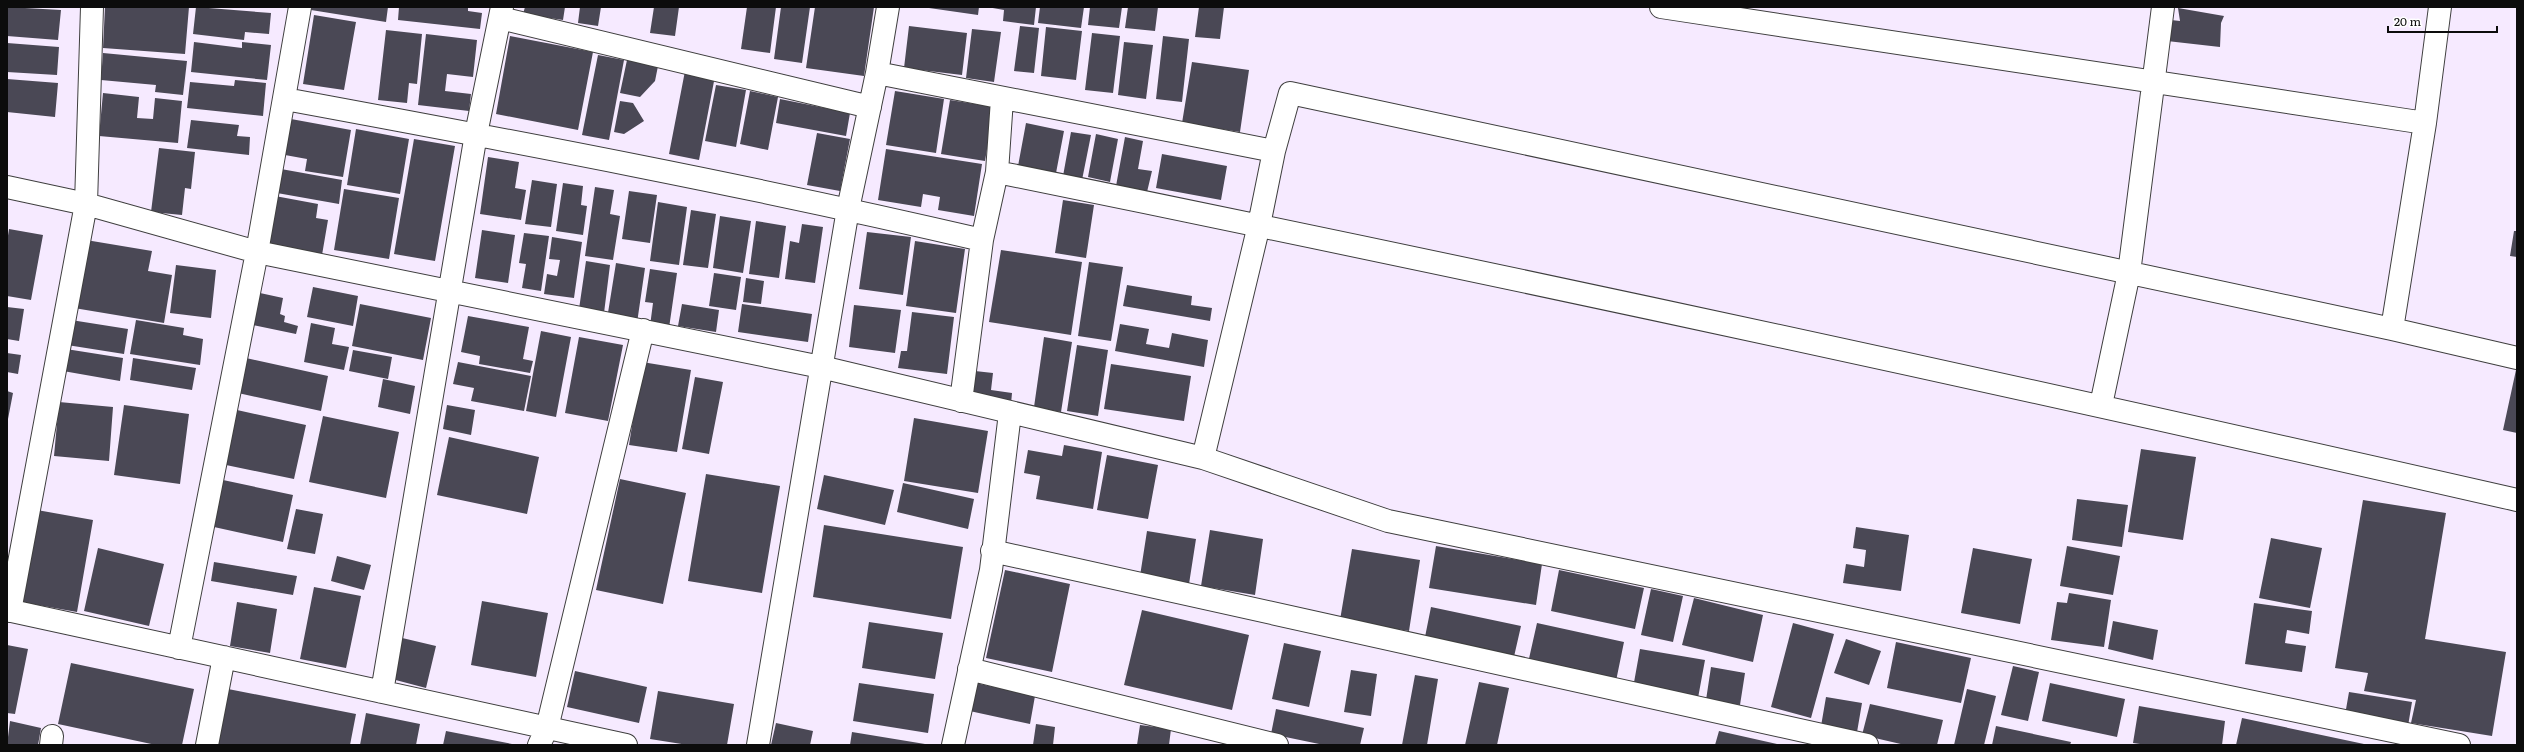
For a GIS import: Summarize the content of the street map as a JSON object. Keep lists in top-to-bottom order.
{
  "scale_bar": "20 m"
}
